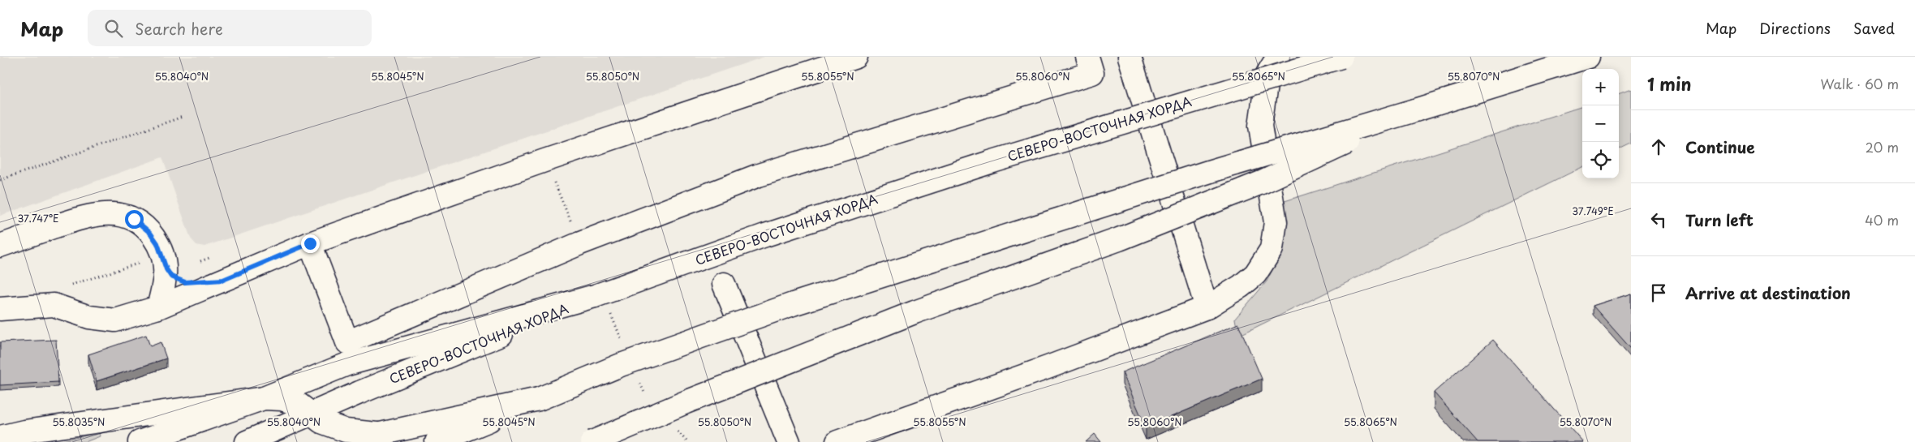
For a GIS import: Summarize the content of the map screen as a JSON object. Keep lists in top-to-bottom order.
{
  "streets": {
    "street": ["СЕВЕРО-ВОСТОЧНАЯ ХОРДА"]
  },
  "page": {
    "header": "Map",
    "search": "Search here",
    "nav": ["Map", "Directions", "Saved"],
    "heading": ["1 min", "Walk · 60 m"],
    "map_buttons": ["+", "−"],
    "list": [
      ["Continue", "20 m"],
      ["Turn left", "40 m"],
      "Arrive at destination"
    ]
  },
  "coordinates": [
    "55.8040°N",
    "55.8045°N",
    "55.8050°N",
    "55.8055°N",
    "55.8060°N",
    "55.8065°N",
    "55.8070°N",
    "37.749°E",
    "37.747°E",
    "55.8035°N"
  ]
}
